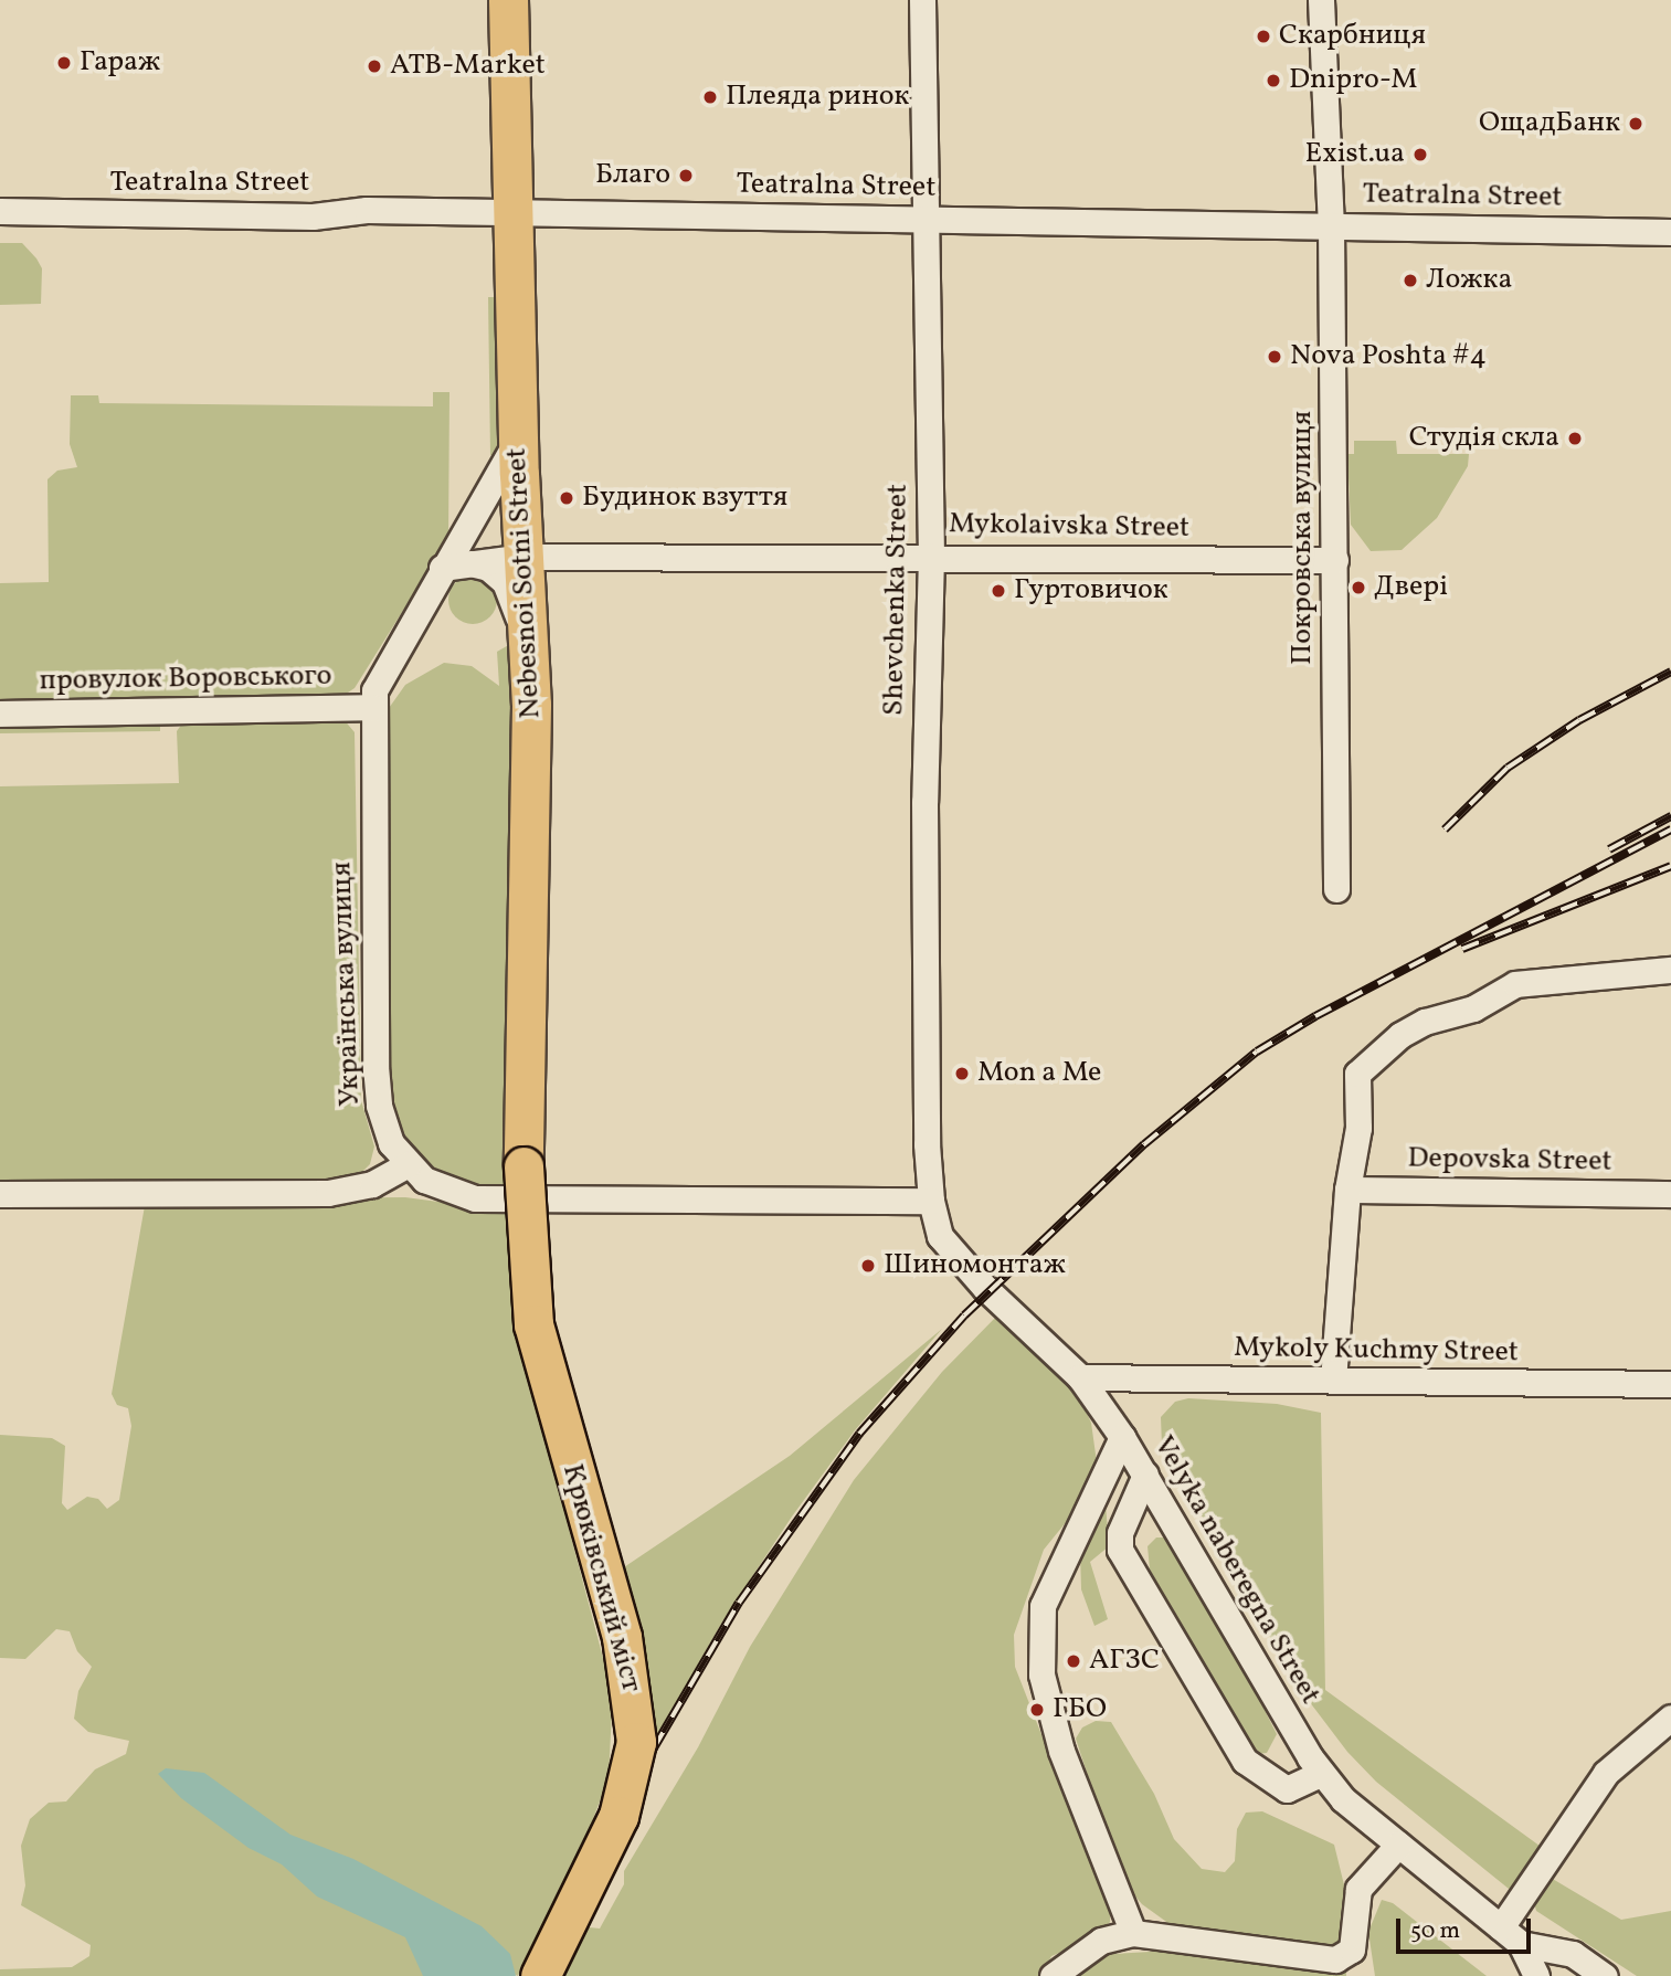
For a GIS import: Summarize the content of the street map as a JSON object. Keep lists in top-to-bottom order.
{
  "streets": {
    "highway": ["Nebesnoi Sotni Street", "Крюківський міст"],
    "street": [
      "Teatralna Street",
      "Mykolaivska Street",
      "Покровська вулиця",
      "Shevchenka Street",
      "провулок Воровського",
      "Українська вулиця",
      "Depovska Street",
      "Mykoly Kuchmy Street",
      "Velyka naberegna Street"
    ]
  },
  "crossings": [
    ["Teatralna Street", "Покровська вулиця"],
    ["Teatralna Street", "Nebesnoi Sotni Street"],
    ["Teatralna Street", "Shevchenka Street"],
    ["Mykolaivska Street", "Покровська вулиця"],
    ["Mykolaivska Street", "Nebesnoi Sotni Street"],
    ["Mykolaivska Street", "Shevchenka Street"],
    ["Mykolaivska Street", "Українська вулиця"],
    ["Nebesnoi Sotni Street", "Українська вулиця"],
    ["Nebesnoi Sotni Street", "Крюківський міст"],
    ["Shevchenka Street", "Українська вулиця"],
    ["Shevchenka Street", "Velyka naberegna Street"],
    ["провулок Воровського", "Українська вулиця"],
    ["Українська вулиця", "Velyka naberegna Street"],
    ["Mykoly Kuchmy Street", "Velyka naberegna Street"]
  ],
  "places": [
    "Скарбниця",
    "Гараж",
    "ATB-Market",
    "Dnipro-M",
    "Плеяда ринок",
    "ОщадБанк",
    "Exist.ua",
    "Благо",
    "Ложка",
    "Nova Poshta #4",
    "Студія скла",
    "Будинок взуття",
    "Двері",
    "Гуртовичок",
    "Mon a Me",
    "Шиномонтаж",
    "АГЗС",
    "ГБО"
  ],
  "scale_bar": "50 m"
}
